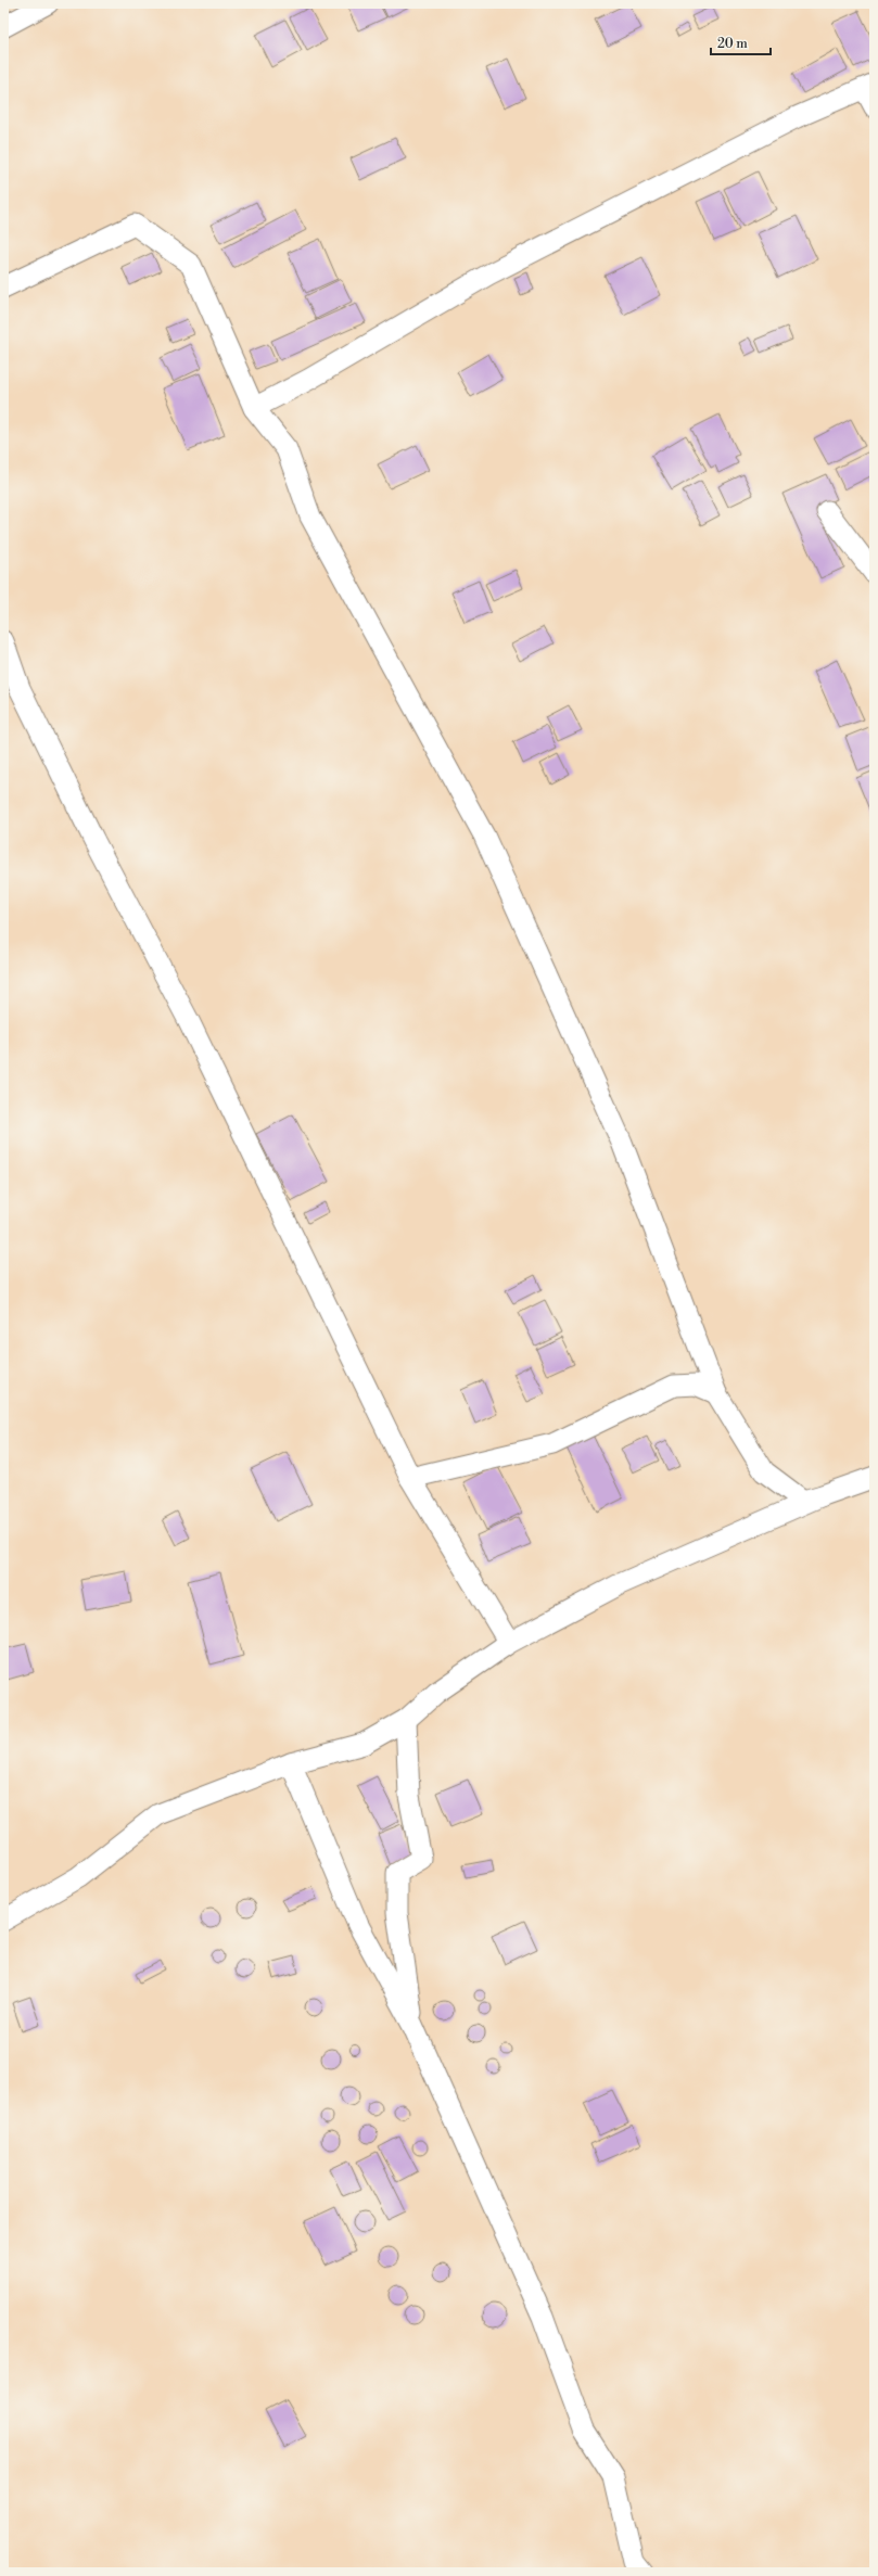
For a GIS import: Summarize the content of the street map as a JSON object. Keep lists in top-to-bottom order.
{
  "scale_bar": "20 m"
}
